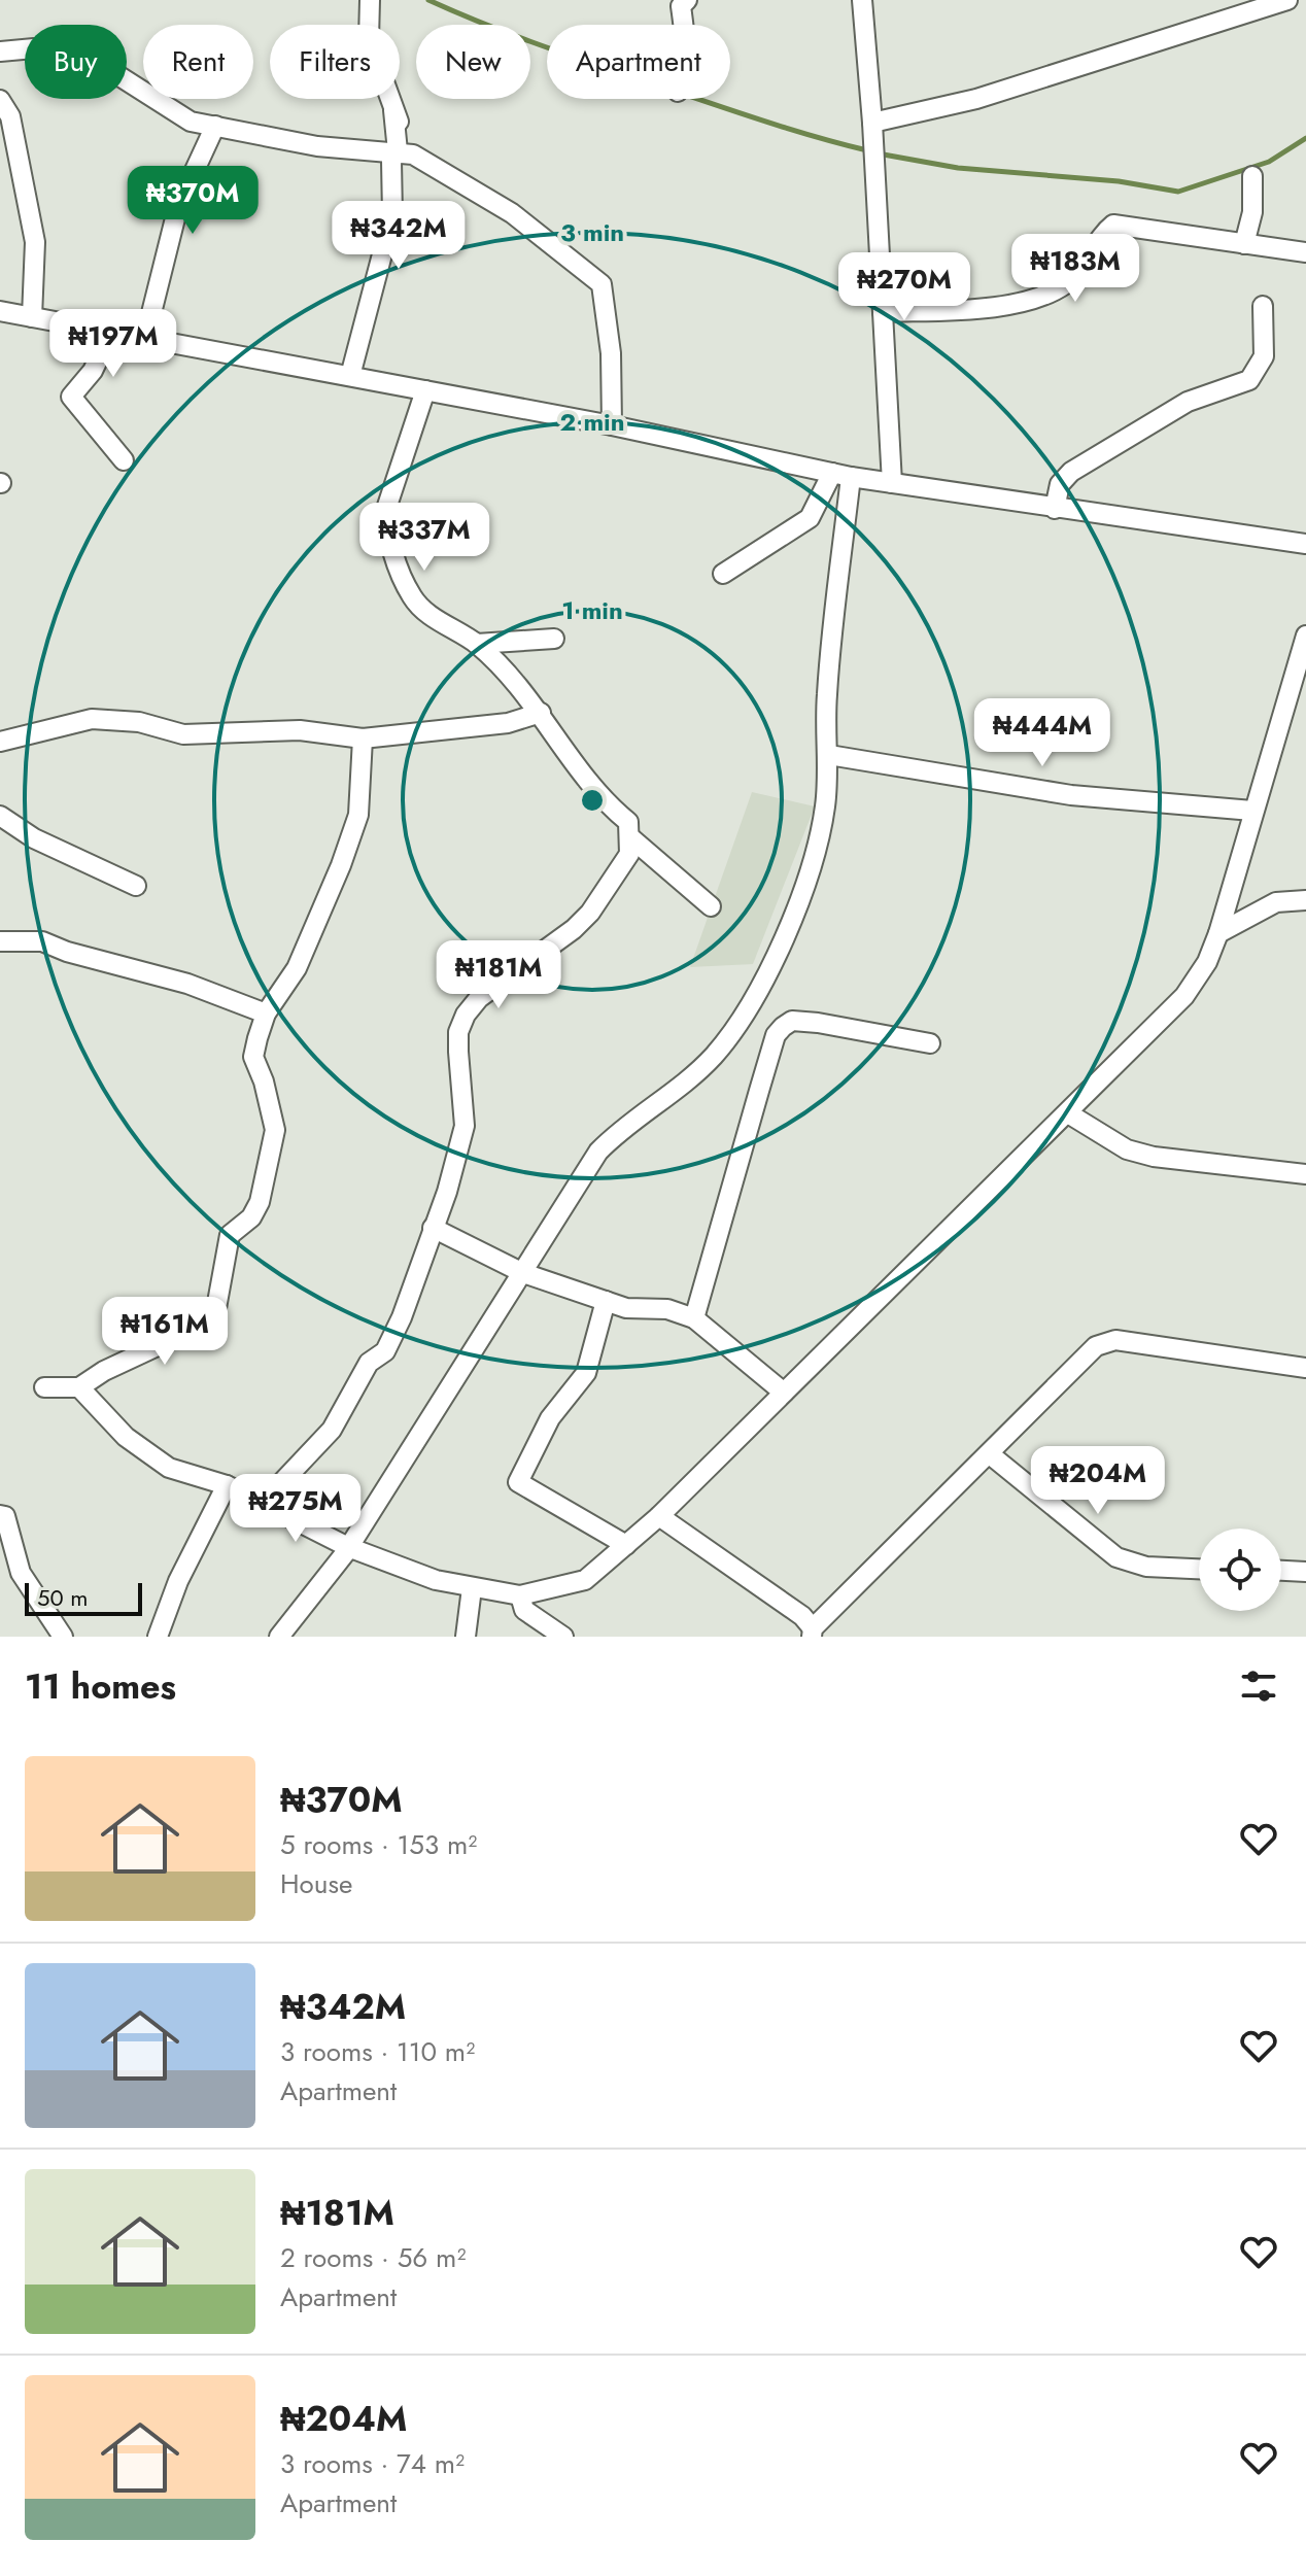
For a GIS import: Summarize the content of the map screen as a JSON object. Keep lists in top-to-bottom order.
{
  "scale_bar": "50 m",
  "page": {
    "chip": [
      "Buy",
      "Rent",
      "Filters",
      "New",
      "Apartment"
    ],
    "price": [
      "₦370M",
      "₦342M",
      "₦183M",
      "₦270M",
      "₦197M",
      "₦337M",
      "₦444M",
      "₦181M",
      "₦161M",
      "₦204M",
      "₦275M"
    ],
    "scale": "50 m",
    "heading": "11 homes",
    "list": [
      {
        "name": "₦370M",
        "note": "5 rooms · 153 m² · House"
      },
      {
        "name": "₦342M",
        "note": "3 rooms · 110 m² · Apartment"
      },
      {
        "name": "₦181M",
        "note": "2 rooms · 56 m² · Apartment"
      },
      {
        "name": "₦204M",
        "note": "3 rooms · 74 m² · Apartment"
      }
    ]
  },
  "rings": ["3 min", "2 min", "1 min"]
}
